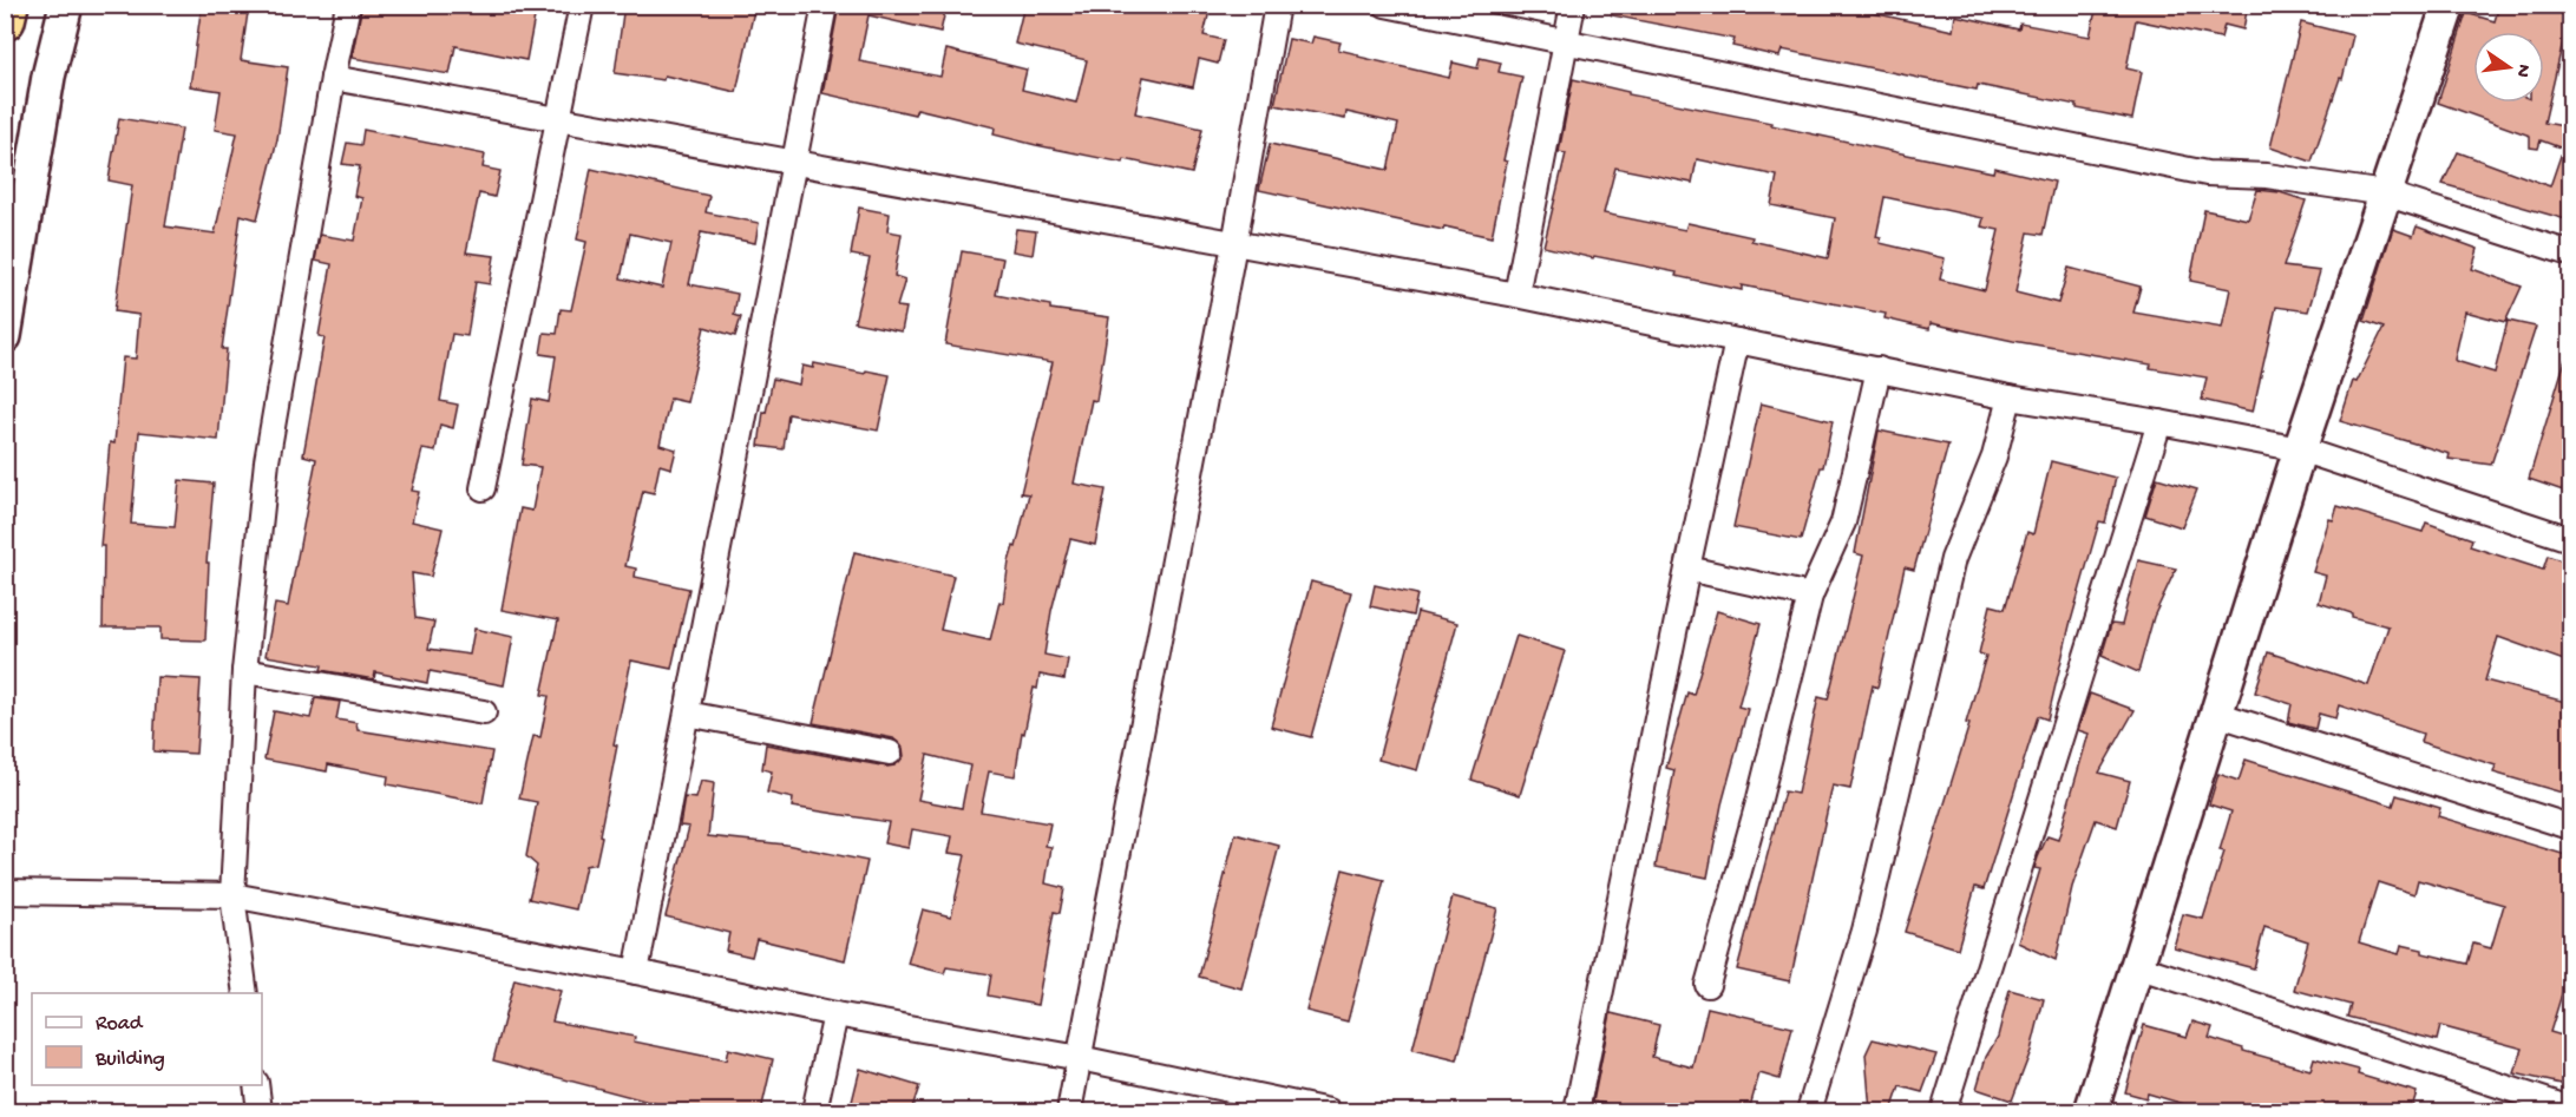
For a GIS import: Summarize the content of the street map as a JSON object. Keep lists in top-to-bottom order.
{
  "legend": ["Road", "Building"],
  "north": "right"
}
